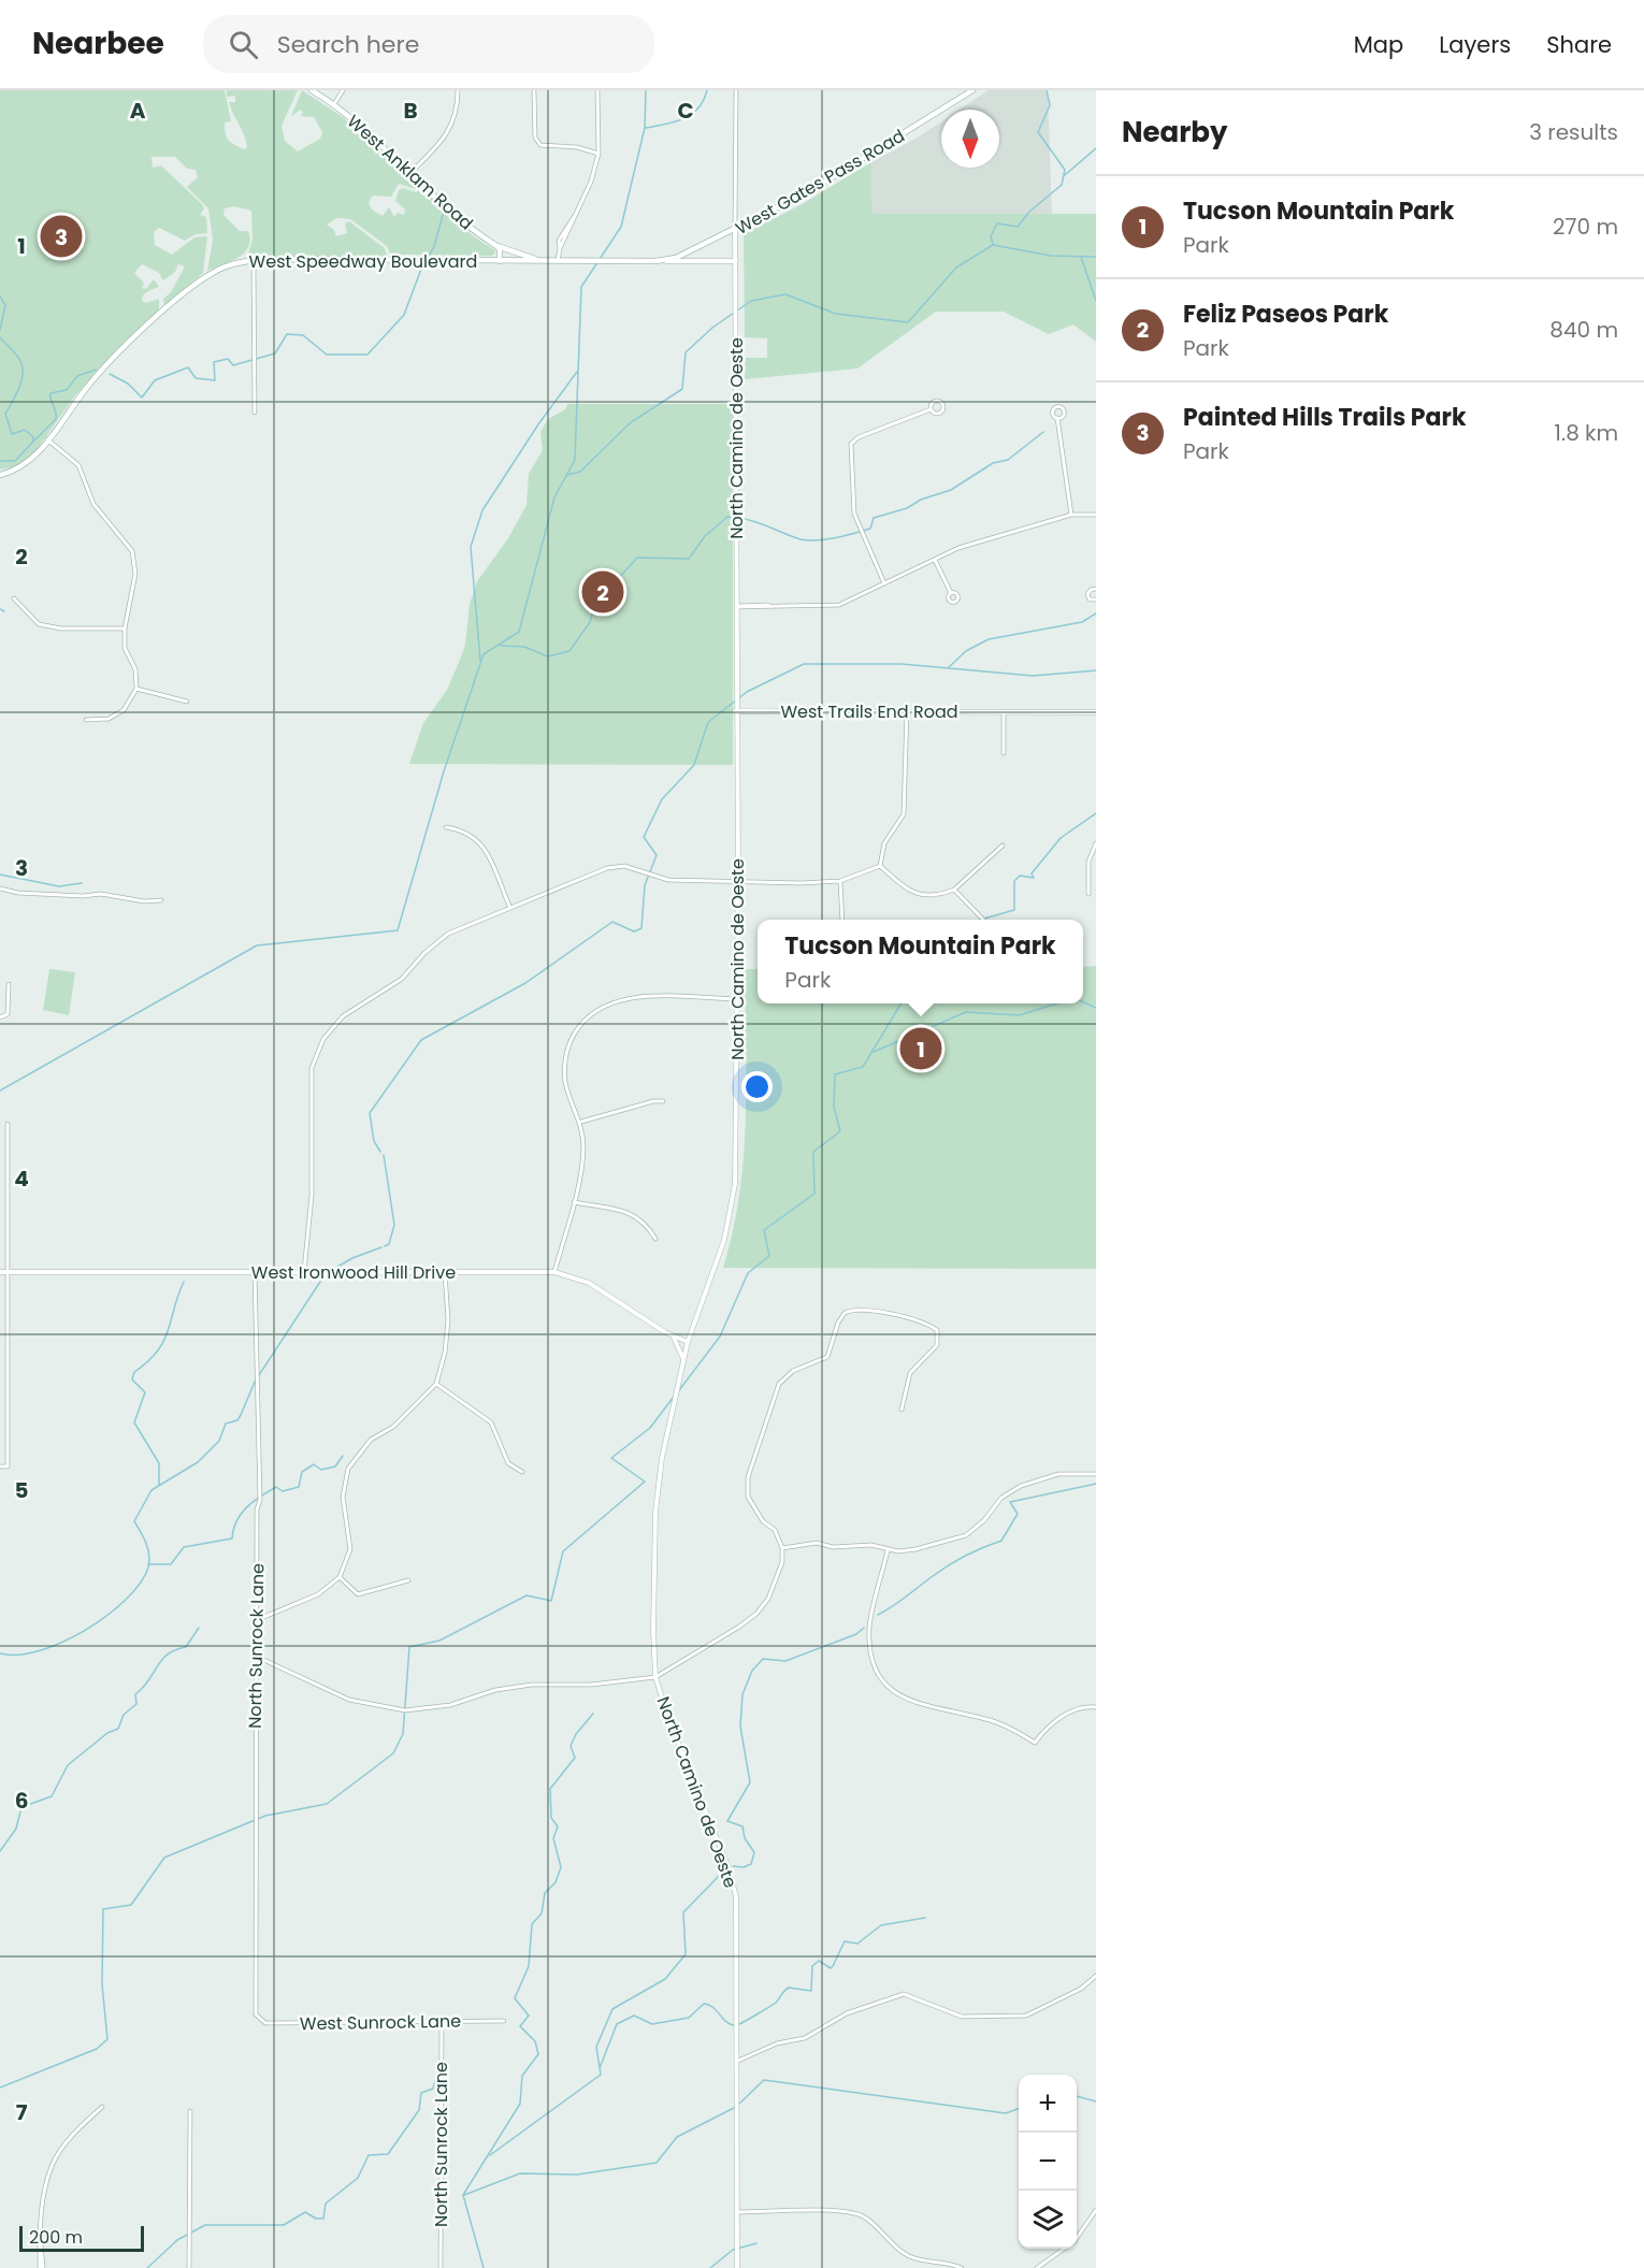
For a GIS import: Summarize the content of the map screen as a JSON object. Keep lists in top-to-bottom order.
{
  "streets": {
    "main road": ["West Anklam Road", "West Gates Pass Road", "West Speedway Boulevard"],
    "street": [
      "North Camino de Oeste",
      "West Trails End Road",
      "West Ironwood Hill Drive",
      "North Sunrock Lane",
      "West Sunrock Lane"
    ]
  },
  "crossings": [
    ["West Anklam Road", "West Speedway Boulevard"],
    ["West Gates Pass Road", "West Speedway Boulevard"],
    ["West Gates Pass Road", "North Camino de Oeste"],
    ["West Speedway Boulevard", "North Camino de Oeste"],
    ["North Camino de Oeste", "West Trails End Road"],
    ["North Camino de Oeste", "West Ironwood Hill Drive"],
    ["West Ironwood Hill Drive", "North Sunrock Lane"],
    ["North Sunrock Lane", "West Sunrock Lane"]
  ],
  "scale_bar": "200 m",
  "north": "bottom",
  "page": {
    "header": "Nearbee",
    "search": "Search here",
    "nav": ["Map", "Layers", "Share"],
    "heading": ["Nearby", "3 results"],
    "list": [
      {
        "mark": "1",
        "name": "Tucson Mountain Park",
        "note": "Park",
        "value": "270 m"
      },
      {
        "mark": "2",
        "name": "Feliz Paseos Park",
        "note": "Park",
        "value": "840 m"
      },
      {
        "mark": "3",
        "name": "Painted Hills Trails Park",
        "note": "Park",
        "value": "1.8 km"
      }
    ],
    "pins": ["3", "2", "1"],
    "popup": ["Tucson Mountain Park", "Park"],
    "map_buttons": ["+", "−"],
    "scale": "200 m"
  },
  "grid": {
    "columns": ["A", "B", "C"],
    "rows": [
      "1",
      "2",
      "3",
      "4",
      "5",
      "6",
      "7"
    ]
  }
}
